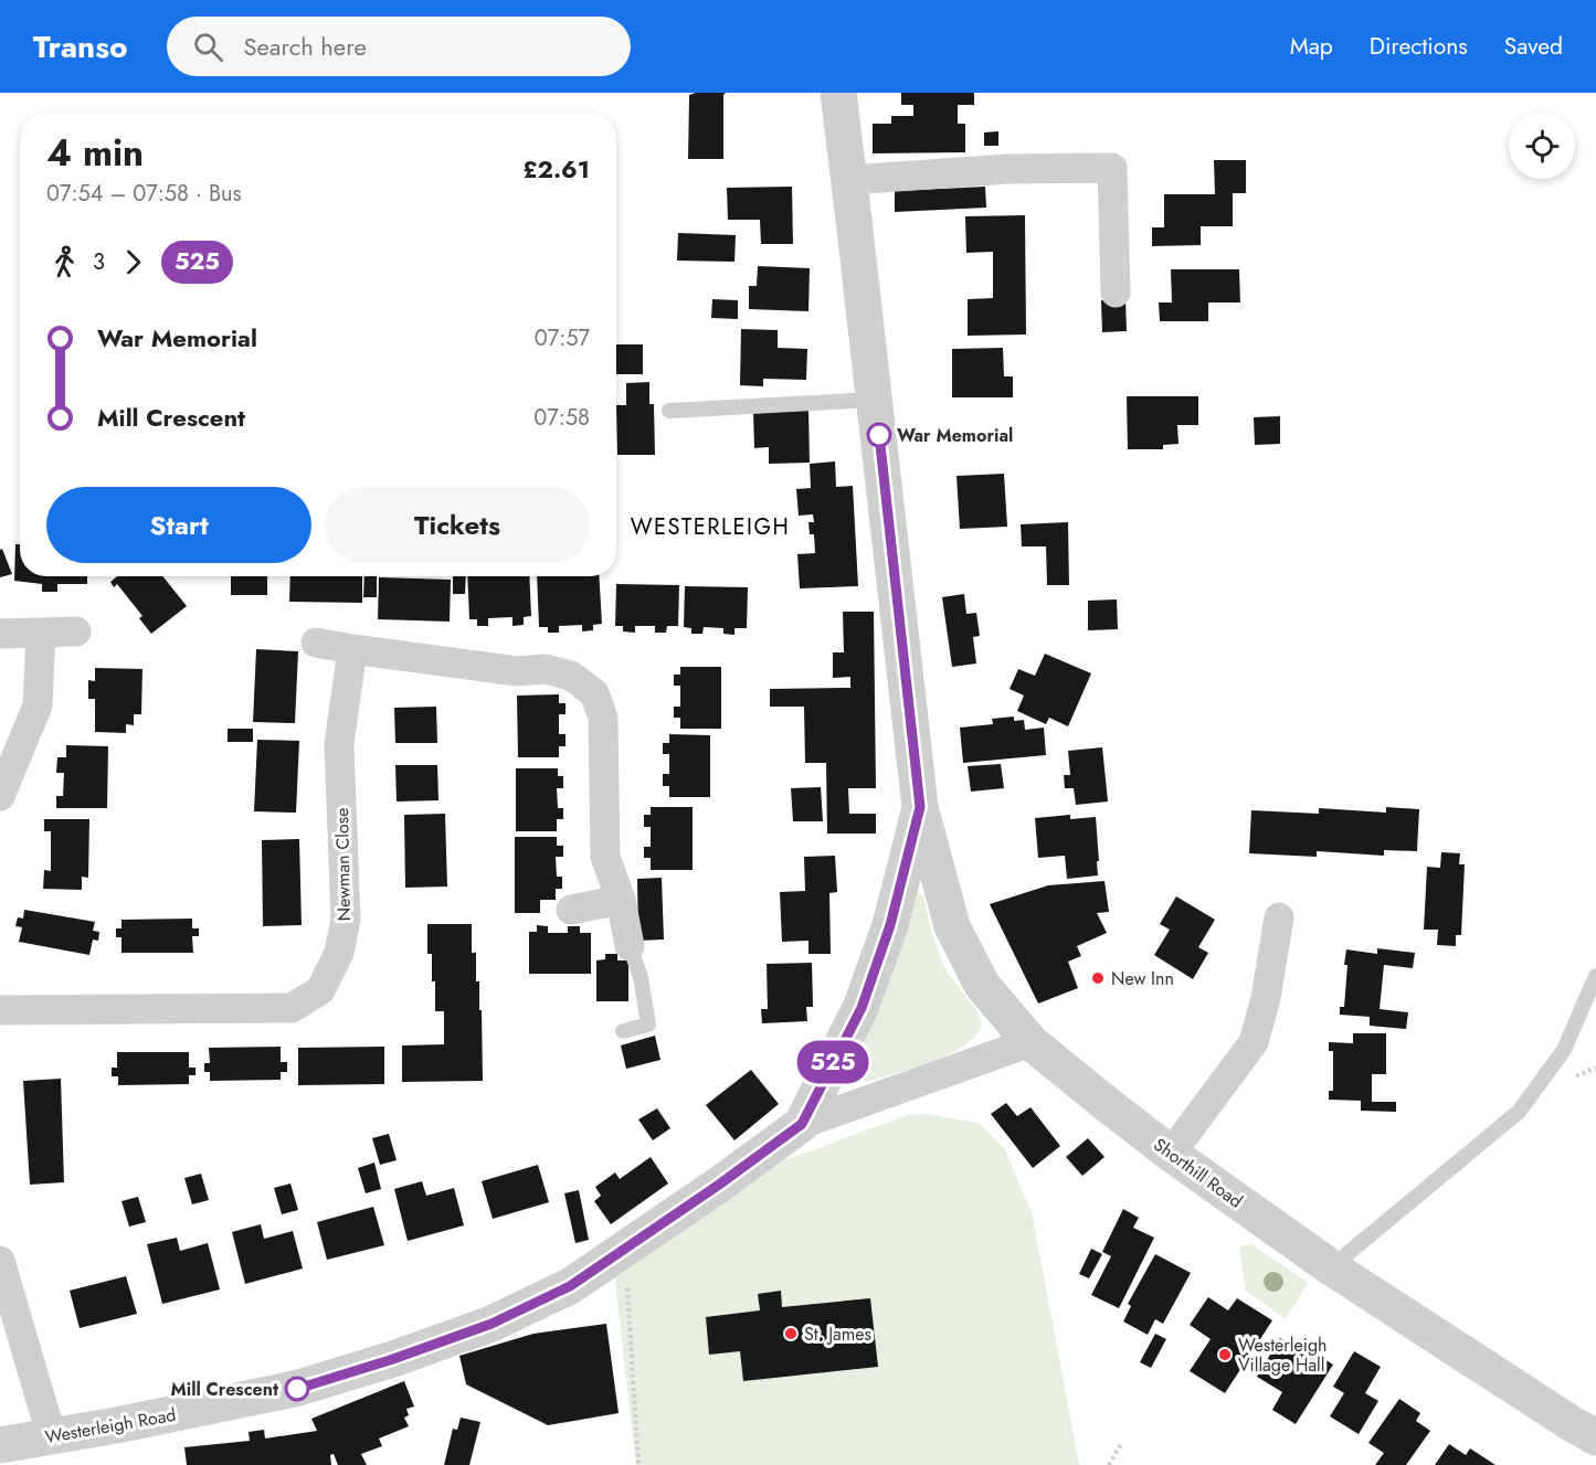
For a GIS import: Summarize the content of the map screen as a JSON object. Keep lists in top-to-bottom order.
{
  "streets": {
    "street": ["Newman Close", "Shorthill Road", "Westerleigh Road"]
  },
  "crossings": [
    ["Shorthill Road", "Westerleigh Road"]
  ],
  "districts": ["WESTERLEIGH"],
  "places": [
    "War Memorial",
    "New Inn",
    "St. James",
    "Westerleigh Village Hall",
    "Mill Crescent"
  ],
  "lines": ["bus line 525"],
  "page": {
    "header": "Transo",
    "search": "Search here",
    "nav": ["Map", "Directions", "Saved"],
    "on_map": "525",
    "heading": ["4 min", "07:54 – 07:58 · Bus", "£2.61"],
    "legs": ["3", "525"],
    "list": [
      {
        "name": "War Memorial",
        "value": "07:57"
      },
      {
        "name": "Mill Crescent",
        "value": "07:58"
      }
    ],
    "buttons": ["Start", "Tickets"]
  }
}
